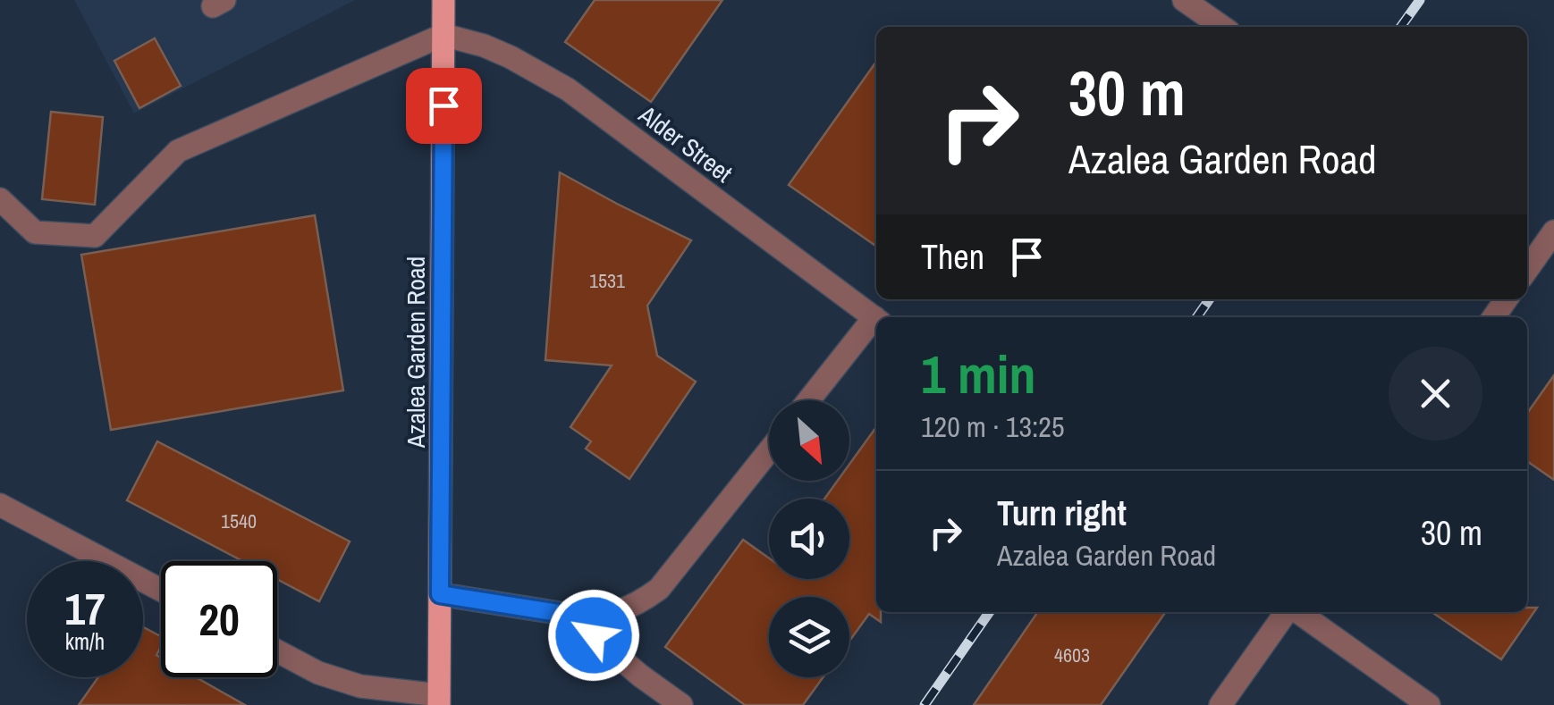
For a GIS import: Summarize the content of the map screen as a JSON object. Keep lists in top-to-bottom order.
{
  "streets": {
    "main road": ["Azalea Garden Road"],
    "street": ["Alder Street"]
  },
  "crossings": [
    ["Alder Street", "Azalea Garden Road"]
  ],
  "house_numbers": ["1531", "1540", "4603"],
  "north": "bottom right",
  "page": {
    "turn": ["30 m", "Azalea Garden Road"],
    "then": "Then",
    "heading": ["1 min", "120 m · 13:25"],
    "list": [
      {
        "name": "Turn right",
        "note": "Azalea Garden Road",
        "value": "30 m"
      }
    ],
    "speed": "17 km/h",
    "limit": "20"
  }
}
